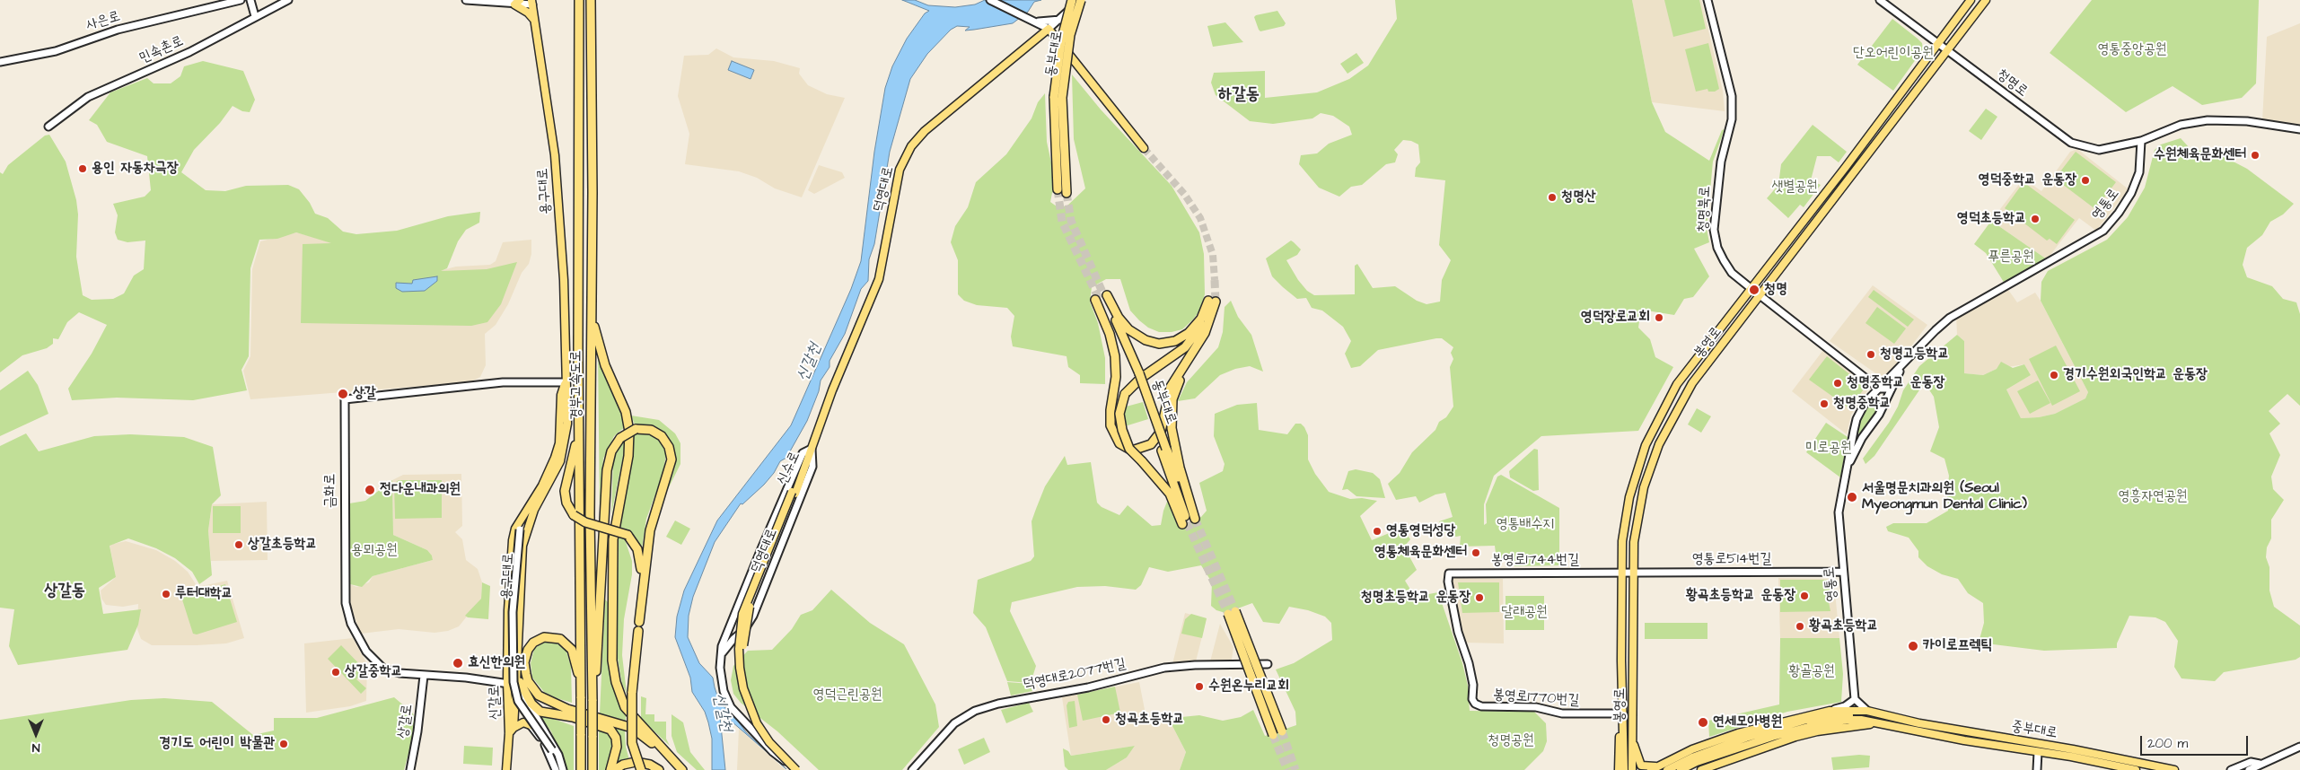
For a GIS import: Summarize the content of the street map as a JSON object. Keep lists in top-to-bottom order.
{
  "streets": {
    "highway": ["동부대로", "경부고속도로"],
    "main road": [
      "덕영대로",
      "용구대로",
      "봉영로",
      "신수로",
      "신갈로",
      "중부대로"
    ],
    "street": [
      "사은로",
      "민속촌로",
      "청명로",
      "영통로",
      "청명북로",
      "금화로",
      "영통로514번길",
      "봉영로1744번길",
      "덕영대로2077번길",
      "봉영로1770번길",
      "상갈로"
    ]
  },
  "crossings": [
    ["동부대로", "덕영대로"],
    ["청명로", "영통로"],
    ["청명로", "봉영로"],
    ["덕영대로", "신수로"],
    ["용구대로", "금화로"],
    ["용구대로", "신갈로"],
    ["영통로", "청명북로"],
    ["영통로", "영통로514번길"],
    ["청명북로", "봉영로"],
    ["봉영로", "영통로514번길"],
    ["봉영로", "봉영로1744번길"],
    ["봉영로", "봉영로1770번길"],
    ["금화로", "신갈로"],
    ["금화로", "상갈로"],
    ["영통로514번길", "봉영로1744번길"],
    ["봉영로1744번길", "봉영로1770번길"]
  ],
  "districts": ["하갈동", "상갈동"],
  "water": ["신갈천"],
  "parks": [
    "영통중앙공원",
    "단오어린이공원",
    "샛별공원",
    "푸른공원",
    "미로공원",
    "영흥자연공원",
    "영통배수지",
    "용뫼공원",
    "달래공원",
    "황골공원",
    "영덕근린공원",
    "청명공원"
  ],
  "places": [
    "수원체육문화센터",
    "용인 자동차극장",
    "영덕중학교 운동장",
    "청명산",
    "영덕초등학교",
    "청명",
    "영덕장로교회",
    "청명고등학교",
    "경기수원외국인학교 운동장",
    "청명중학교 운동장",
    "상갈",
    "청명중학교",
    "정다운내과의원",
    "서울명문치과의원 (Seoul Myeongmun Dental Clinic)",
    "영통영덕성당",
    "상갈초등학교",
    "영통체육문화센터",
    "루터대학교",
    "황곡초등학교 운동장",
    "청명초등학교 운동장",
    "황곡초등학교",
    "카이로프렉틱",
    "효신한의원",
    "상갈중학교",
    "수원온누리교회",
    "청곡초등학교",
    "연세모아병원",
    "경기도 어린이 박물관"
  ],
  "scale_bar": "200 m",
  "north": "bottom"
}
